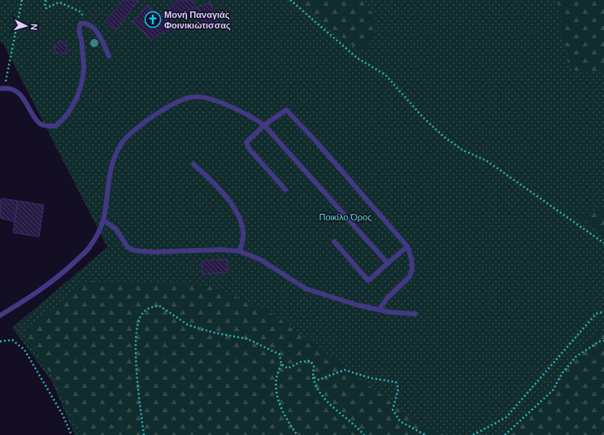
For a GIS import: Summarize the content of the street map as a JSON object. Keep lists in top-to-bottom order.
{
  "parks": ["Ποικίλο Όρος"],
  "places": {
    "church": ["Μονή Παναγιάς Φοινικιώτισσας"]
  },
  "north": "right"
}
